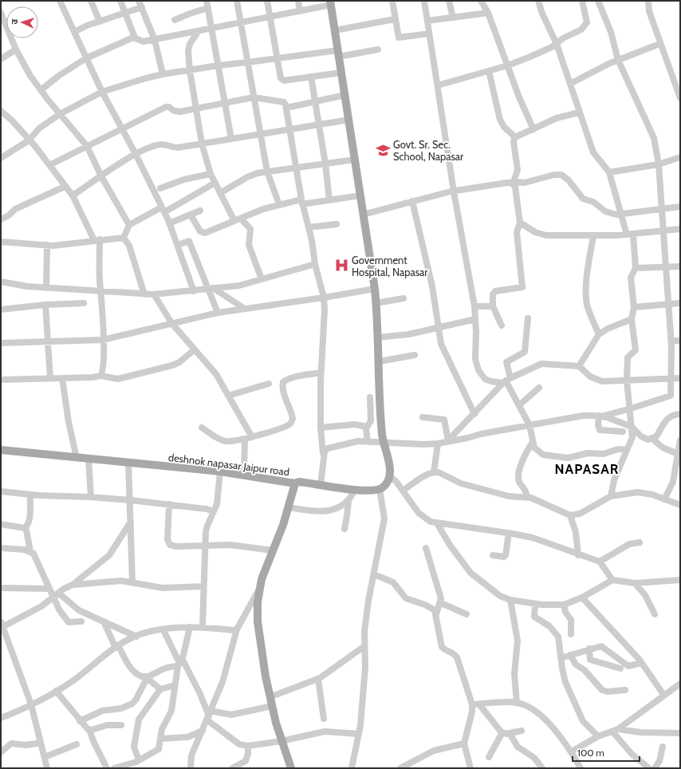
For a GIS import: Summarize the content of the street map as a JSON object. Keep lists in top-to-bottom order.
{
  "streets": {
    "main road": ["deshnok napasar Jaipur road"]
  },
  "districts": ["NAPASAR"],
  "places": {
    "school or university": ["Govt. Sr. Sec. School, Napasar"],
    "hospital": ["Government Hospital, Napasar"]
  },
  "scale_bar": "100 m",
  "north": "left"
}
